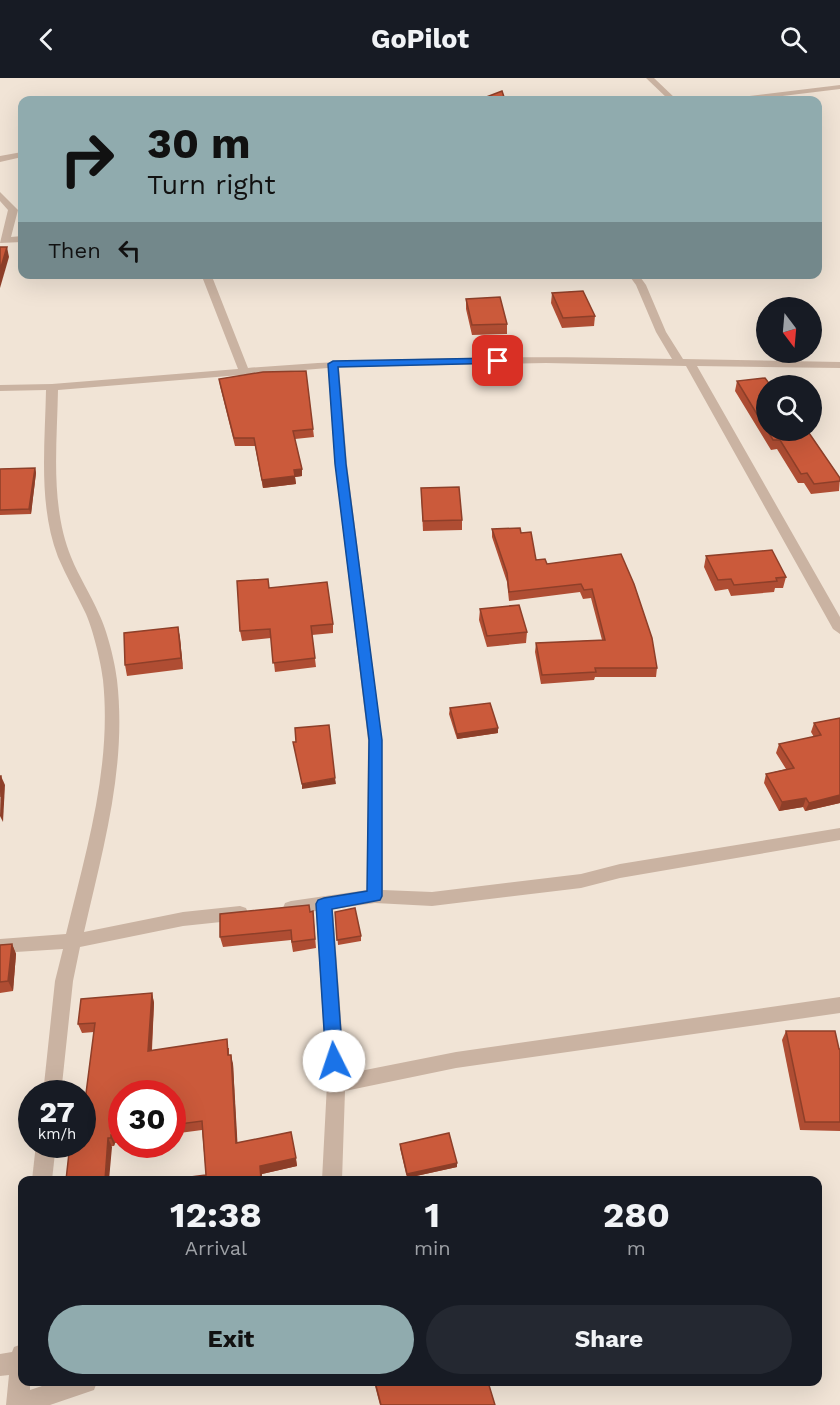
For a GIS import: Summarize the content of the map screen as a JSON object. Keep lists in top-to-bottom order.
{
  "north": "bottom",
  "page": {
    "header": "GoPilot",
    "turn": ["30 m", "Turn right"],
    "then": "Then",
    "speed": "27 km/h",
    "limit": "30",
    "eta": [
      "12:38",
      "Arrival",
      "1",
      "min",
      "280",
      "m"
    ],
    "buttons": ["Exit", "Share"]
  }
}
